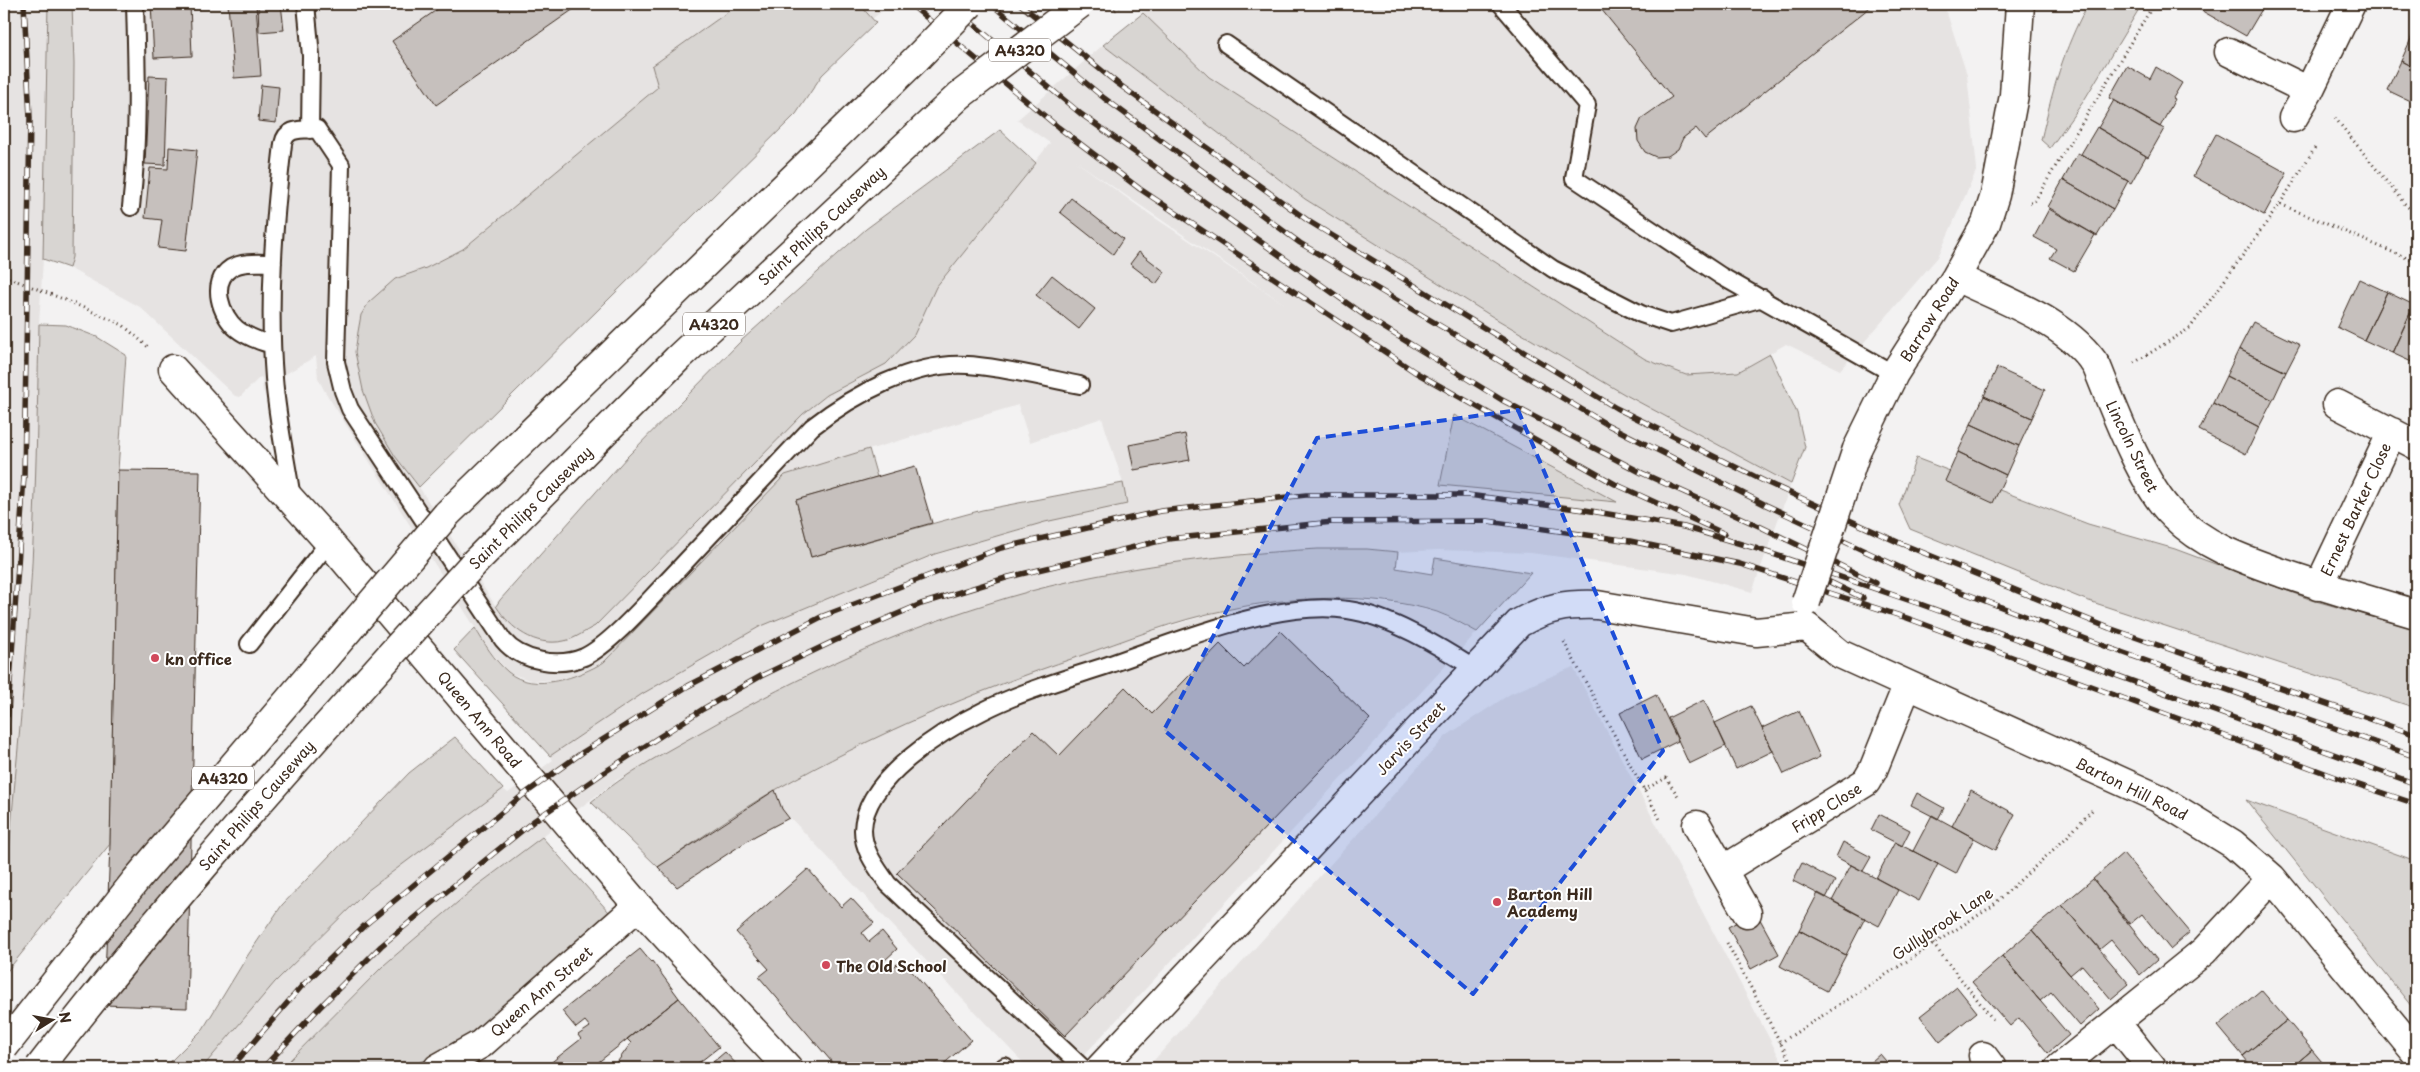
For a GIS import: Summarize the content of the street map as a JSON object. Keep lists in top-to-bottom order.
{
  "streets": {
    "street": [
      "A4320",
      "Saint Philips Causeway",
      "Barrow Road",
      "Lincoln Street",
      "Ernest Barker Close",
      "Queen Ann Road",
      "Jarvis Street",
      "Barton Hill Road",
      "Fripp Close",
      "Queen Ann Street"
    ],
    "path": ["Gullybrook Lane"]
  },
  "crossings": [
    ["Barrow Road", "Lincoln Street"],
    ["Barrow Road", "Jarvis Street"],
    ["Barrow Road", "Barton Hill Road"],
    ["Lincoln Street", "Ernest Barker Close"],
    ["Queen Ann Road", "Queen Ann Street"],
    ["Jarvis Street", "Barton Hill Road"],
    ["Barton Hill Road", "Fripp Close"],
    ["Barton Hill Road", "Gullybrook Lane"]
  ],
  "places": ["kn office", "Barton Hill Academy", "The Old School"],
  "north": "right"
}
